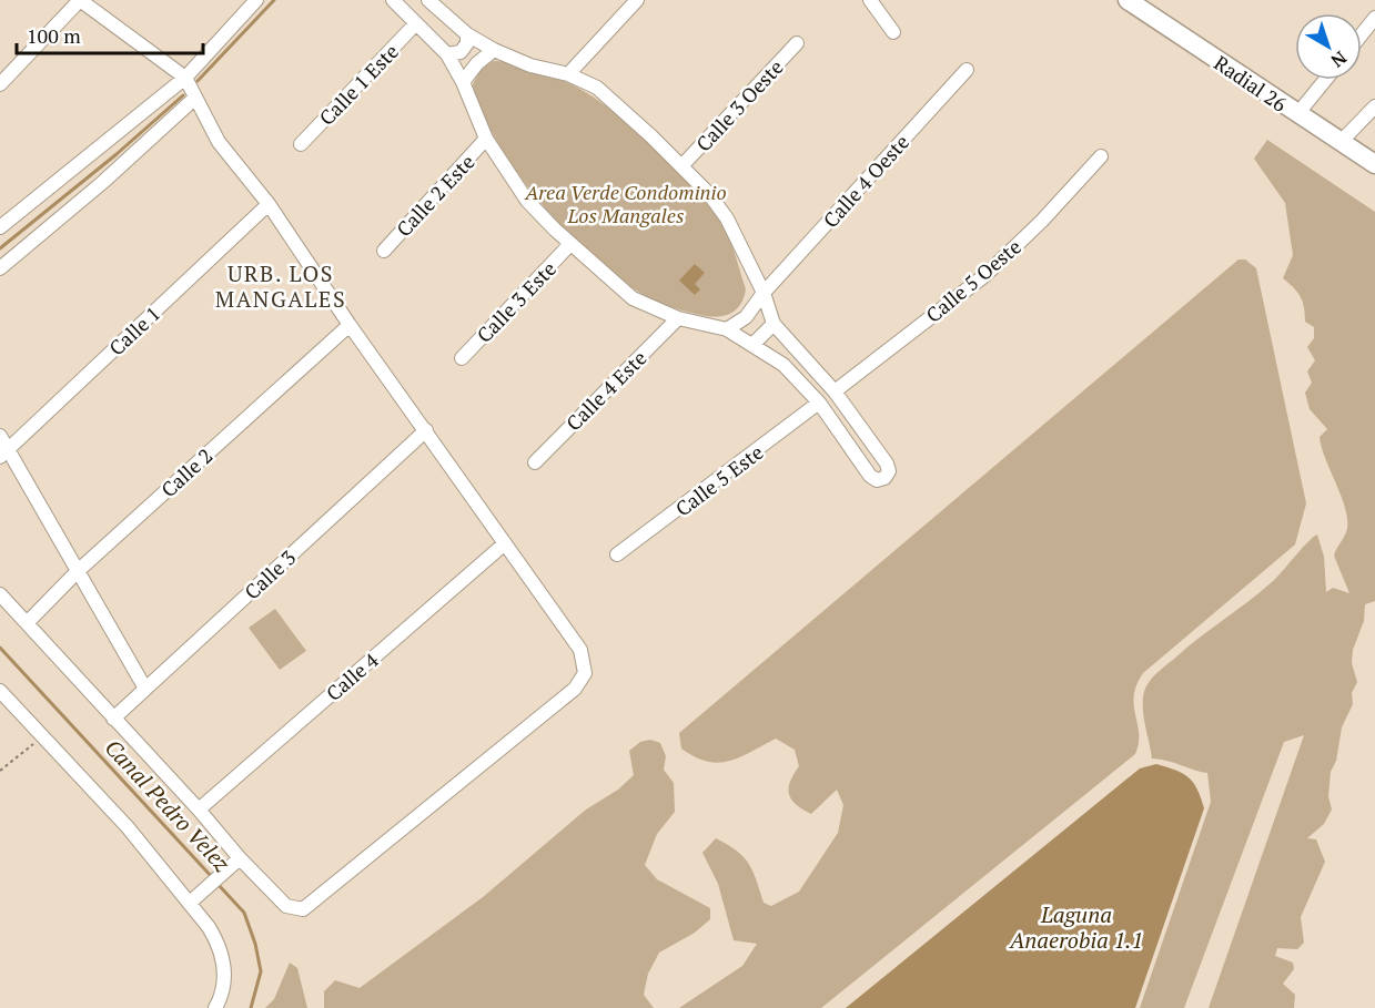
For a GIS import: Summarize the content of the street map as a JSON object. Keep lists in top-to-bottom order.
{
  "streets": {
    "main road": ["Radial 26"],
    "street": [
      "Calle 1 Este",
      "Calle 3 Oeste",
      "Calle 4 Oeste",
      "Calle 2 Este",
      "Calle 5 Oeste",
      "Calle 3 Este",
      "Calle 1",
      "Calle 4 Este",
      "Calle 2",
      "Calle 5 Este",
      "Calle 3",
      "Calle 4"
    ]
  },
  "districts": ["URB. LOS MANGALES"],
  "water": ["Canal Pedro Velez", "Laguna Anaerobia 1.1"],
  "parks": ["Area Verde Condominio Los Mangales"],
  "scale_bar": "100 m",
  "north": "bottom right"
}
